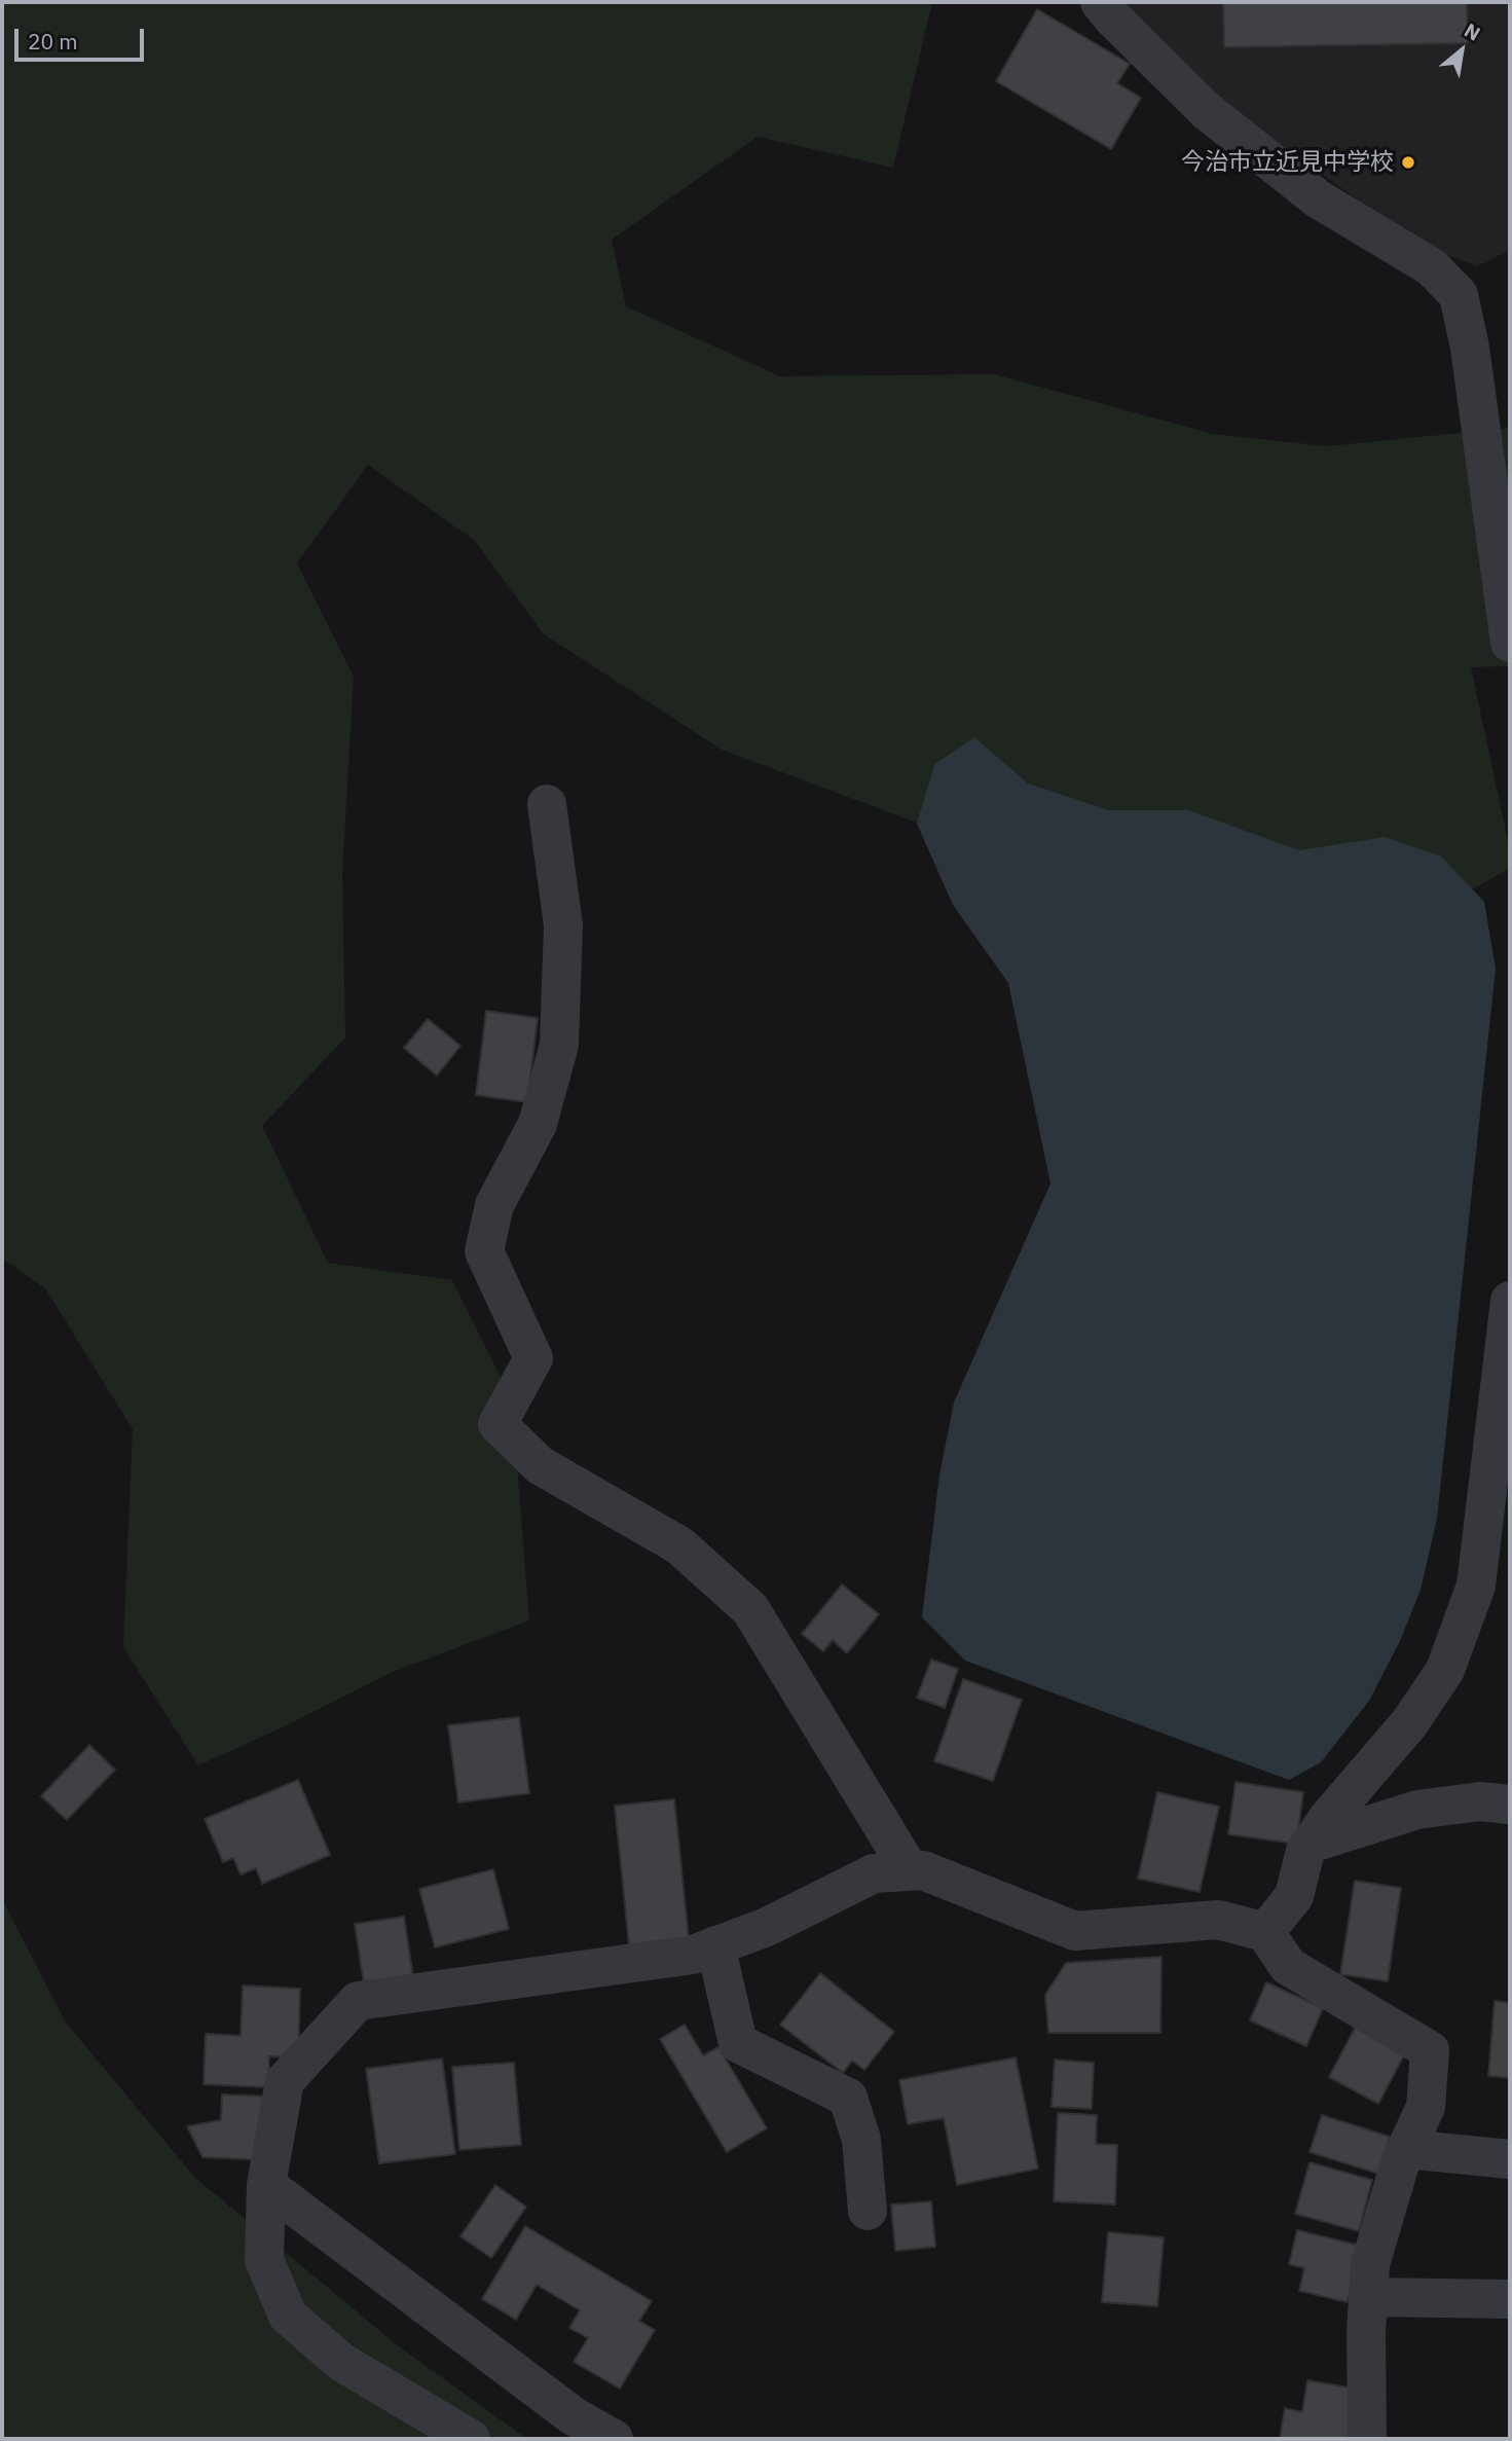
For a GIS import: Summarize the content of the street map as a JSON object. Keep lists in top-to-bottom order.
{
  "places": ["今治市立近見中学校"],
  "scale_bar": "20 m",
  "north": "top right"
}
